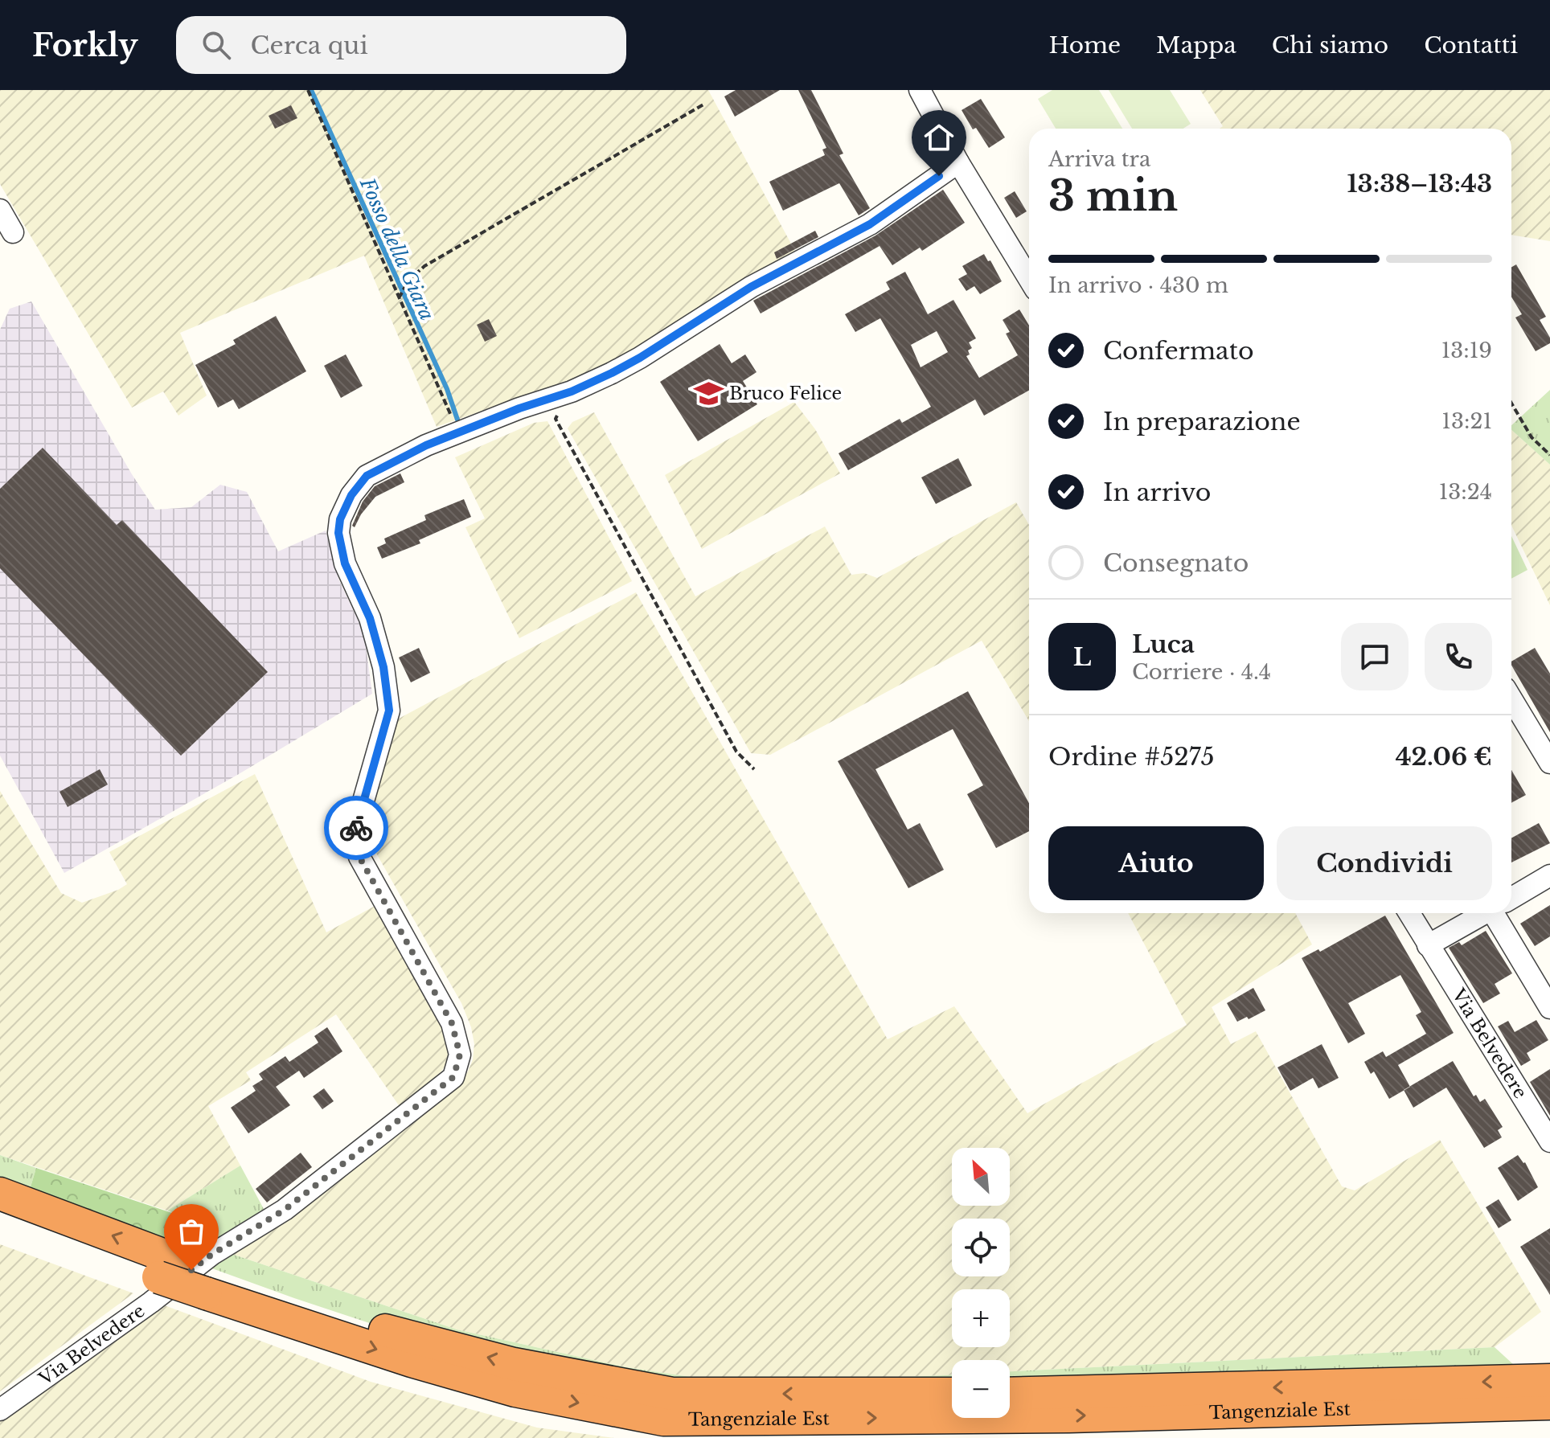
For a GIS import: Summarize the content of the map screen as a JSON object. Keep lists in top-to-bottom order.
{
  "streets": {
    "highway": ["Tangenziale Est"],
    "street": ["Via Belvedere"]
  },
  "water": ["Fosso della Giara"],
  "places": {
    "school or university": ["Bruco Felice"]
  },
  "north": "top left",
  "page": {
    "header": "Forkly",
    "search": "Cerca qui",
    "nav": [
      "Home",
      "Mappa",
      "Chi siamo",
      "Contatti"
    ],
    "heading": ["3 min", "Arriva tra", "13:38–13:43"],
    "panel": [
      "Luca",
      "Corriere · 4.4",
      "Ordine #5275",
      "42.06 €"
    ],
    "bar": "In arrivo · 430 m",
    "list": [
      ["Confermato", "13:19"],
      ["In preparazione", "13:21"],
      ["In arrivo", "13:24"],
      "Consegnato"
    ],
    "round": "L",
    "buttons": ["Aiuto", "Condividi"],
    "map_buttons": ["+", "−"]
  }
}
